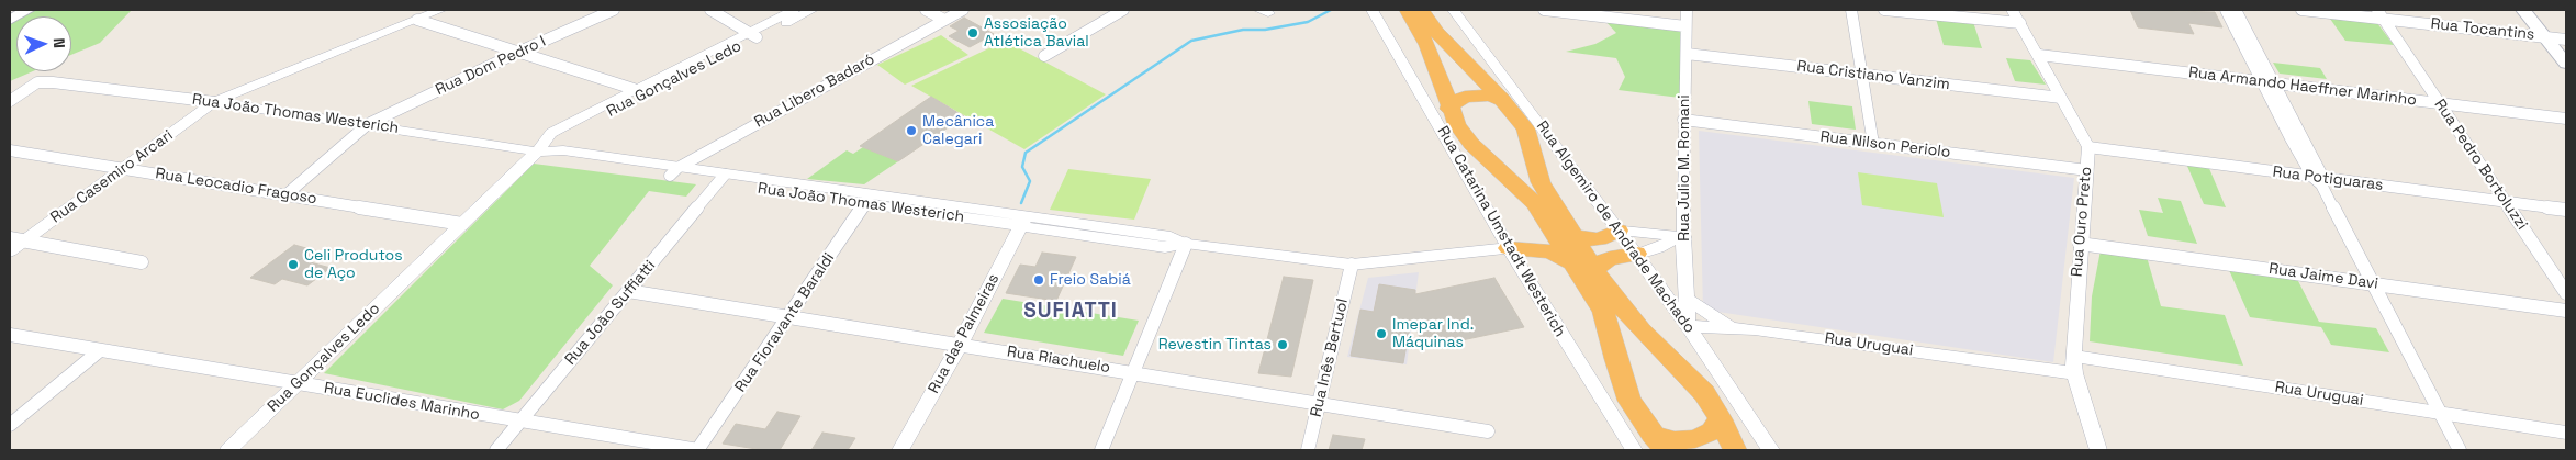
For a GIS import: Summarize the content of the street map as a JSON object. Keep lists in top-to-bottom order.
{
  "streets": {
    "street": [
      "Rua Tocantins",
      "Rua Dom Pedro I",
      "Rua Cristiano Vanzim",
      "Rua Gonçalves Ledo",
      "Rua Armando Haeffner Marinho",
      "Rua Libero Badaró",
      "Rua João Thomas Westerich",
      "Rua Nilson Periolo",
      "Rua Pedro Bortoluzzi",
      "Rua Julio M. Romani",
      "Rua Casemiro Arcari",
      "Rua Potiguaras",
      "Rua Leocadio Fragoso",
      "Rua Ouro Preto",
      "Rua Algemiro de Andrade Machado",
      "Rua Catarina Umstadt Westerich",
      "Rua Jaime Davi",
      "Rua João Suffiatti",
      "Rua Fioravante Baraldi",
      "Rua das Palmeiras",
      "Rua Uruguai",
      "Rua Inês Bertuol",
      "Rua Riachuelo",
      "Rua Euclides Marinho"
    ]
  },
  "crossings": [
    ["Rua Tocantins", "Rua Pedro Bortoluzzi"],
    ["Rua Dom Pedro I", "Rua João Thomas Westerich"],
    ["Rua Dom Pedro I", "Rua Leocadio Fragoso"],
    ["Rua Cristiano Vanzim", "Rua Julio M. Romani"],
    ["Rua Cristiano Vanzim", "Rua Ouro Preto"],
    ["Rua Gonçalves Ledo", "Rua João Thomas Westerich"],
    ["Rua Gonçalves Ledo", "Rua Leocadio Fragoso"],
    ["Rua Gonçalves Ledo", "Rua Euclides Marinho"],
    ["Rua Armando Haeffner Marinho", "Rua Pedro Bortoluzzi"],
    ["Rua Armando Haeffner Marinho", "Rua Ouro Preto"],
    ["Rua Libero Badaró", "Rua João Thomas Westerich"],
    ["Rua João Thomas Westerich", "Rua Casemiro Arcari"],
    ["Rua João Thomas Westerich", "Rua Catarina Umstadt Westerich"],
    ["Rua João Thomas Westerich", "Rua João Suffiatti"],
    ["Rua João Thomas Westerich", "Rua Fioravante Baraldi"],
    ["Rua João Thomas Westerich", "Rua das Palmeiras"],
    ["Rua João Thomas Westerich", "Rua Inês Bertuol"],
    ["Rua Nilson Periolo", "Rua Julio M. Romani"],
    ["Rua Nilson Periolo", "Rua Ouro Preto"],
    ["Rua Pedro Bortoluzzi", "Rua Potiguaras"],
    ["Rua Julio M. Romani", "Rua Algemiro de Andrade Machado"],
    ["Rua Julio M. Romani", "Rua Uruguai"],
    ["Rua Casemiro Arcari", "Rua Leocadio Fragoso"],
    ["Rua Potiguaras", "Rua Ouro Preto"],
    ["Rua Ouro Preto", "Rua Jaime Davi"],
    ["Rua Ouro Preto", "Rua Uruguai"],
    ["Rua Algemiro de Andrade Machado", "Rua Uruguai"],
    ["Rua João Suffiatti", "Rua Riachuelo"],
    ["Rua João Suffiatti", "Rua Euclides Marinho"],
    ["Rua Fioravante Baraldi", "Rua Riachuelo"],
    ["Rua Fioravante Baraldi", "Rua Euclides Marinho"],
    ["Rua das Palmeiras", "Rua Riachuelo"],
    ["Rua Inês Bertuol", "Rua Riachuelo"]
  ],
  "districts": ["SUFIATTI"],
  "places": [
    "Assosiação Atlética Bavial",
    "Mecânica Calegari",
    "Celi Produtos de Aço",
    "Freio Sabiá",
    "Imepar Ind. Máquinas",
    "Revestin Tintas"
  ],
  "north": "right"
}
